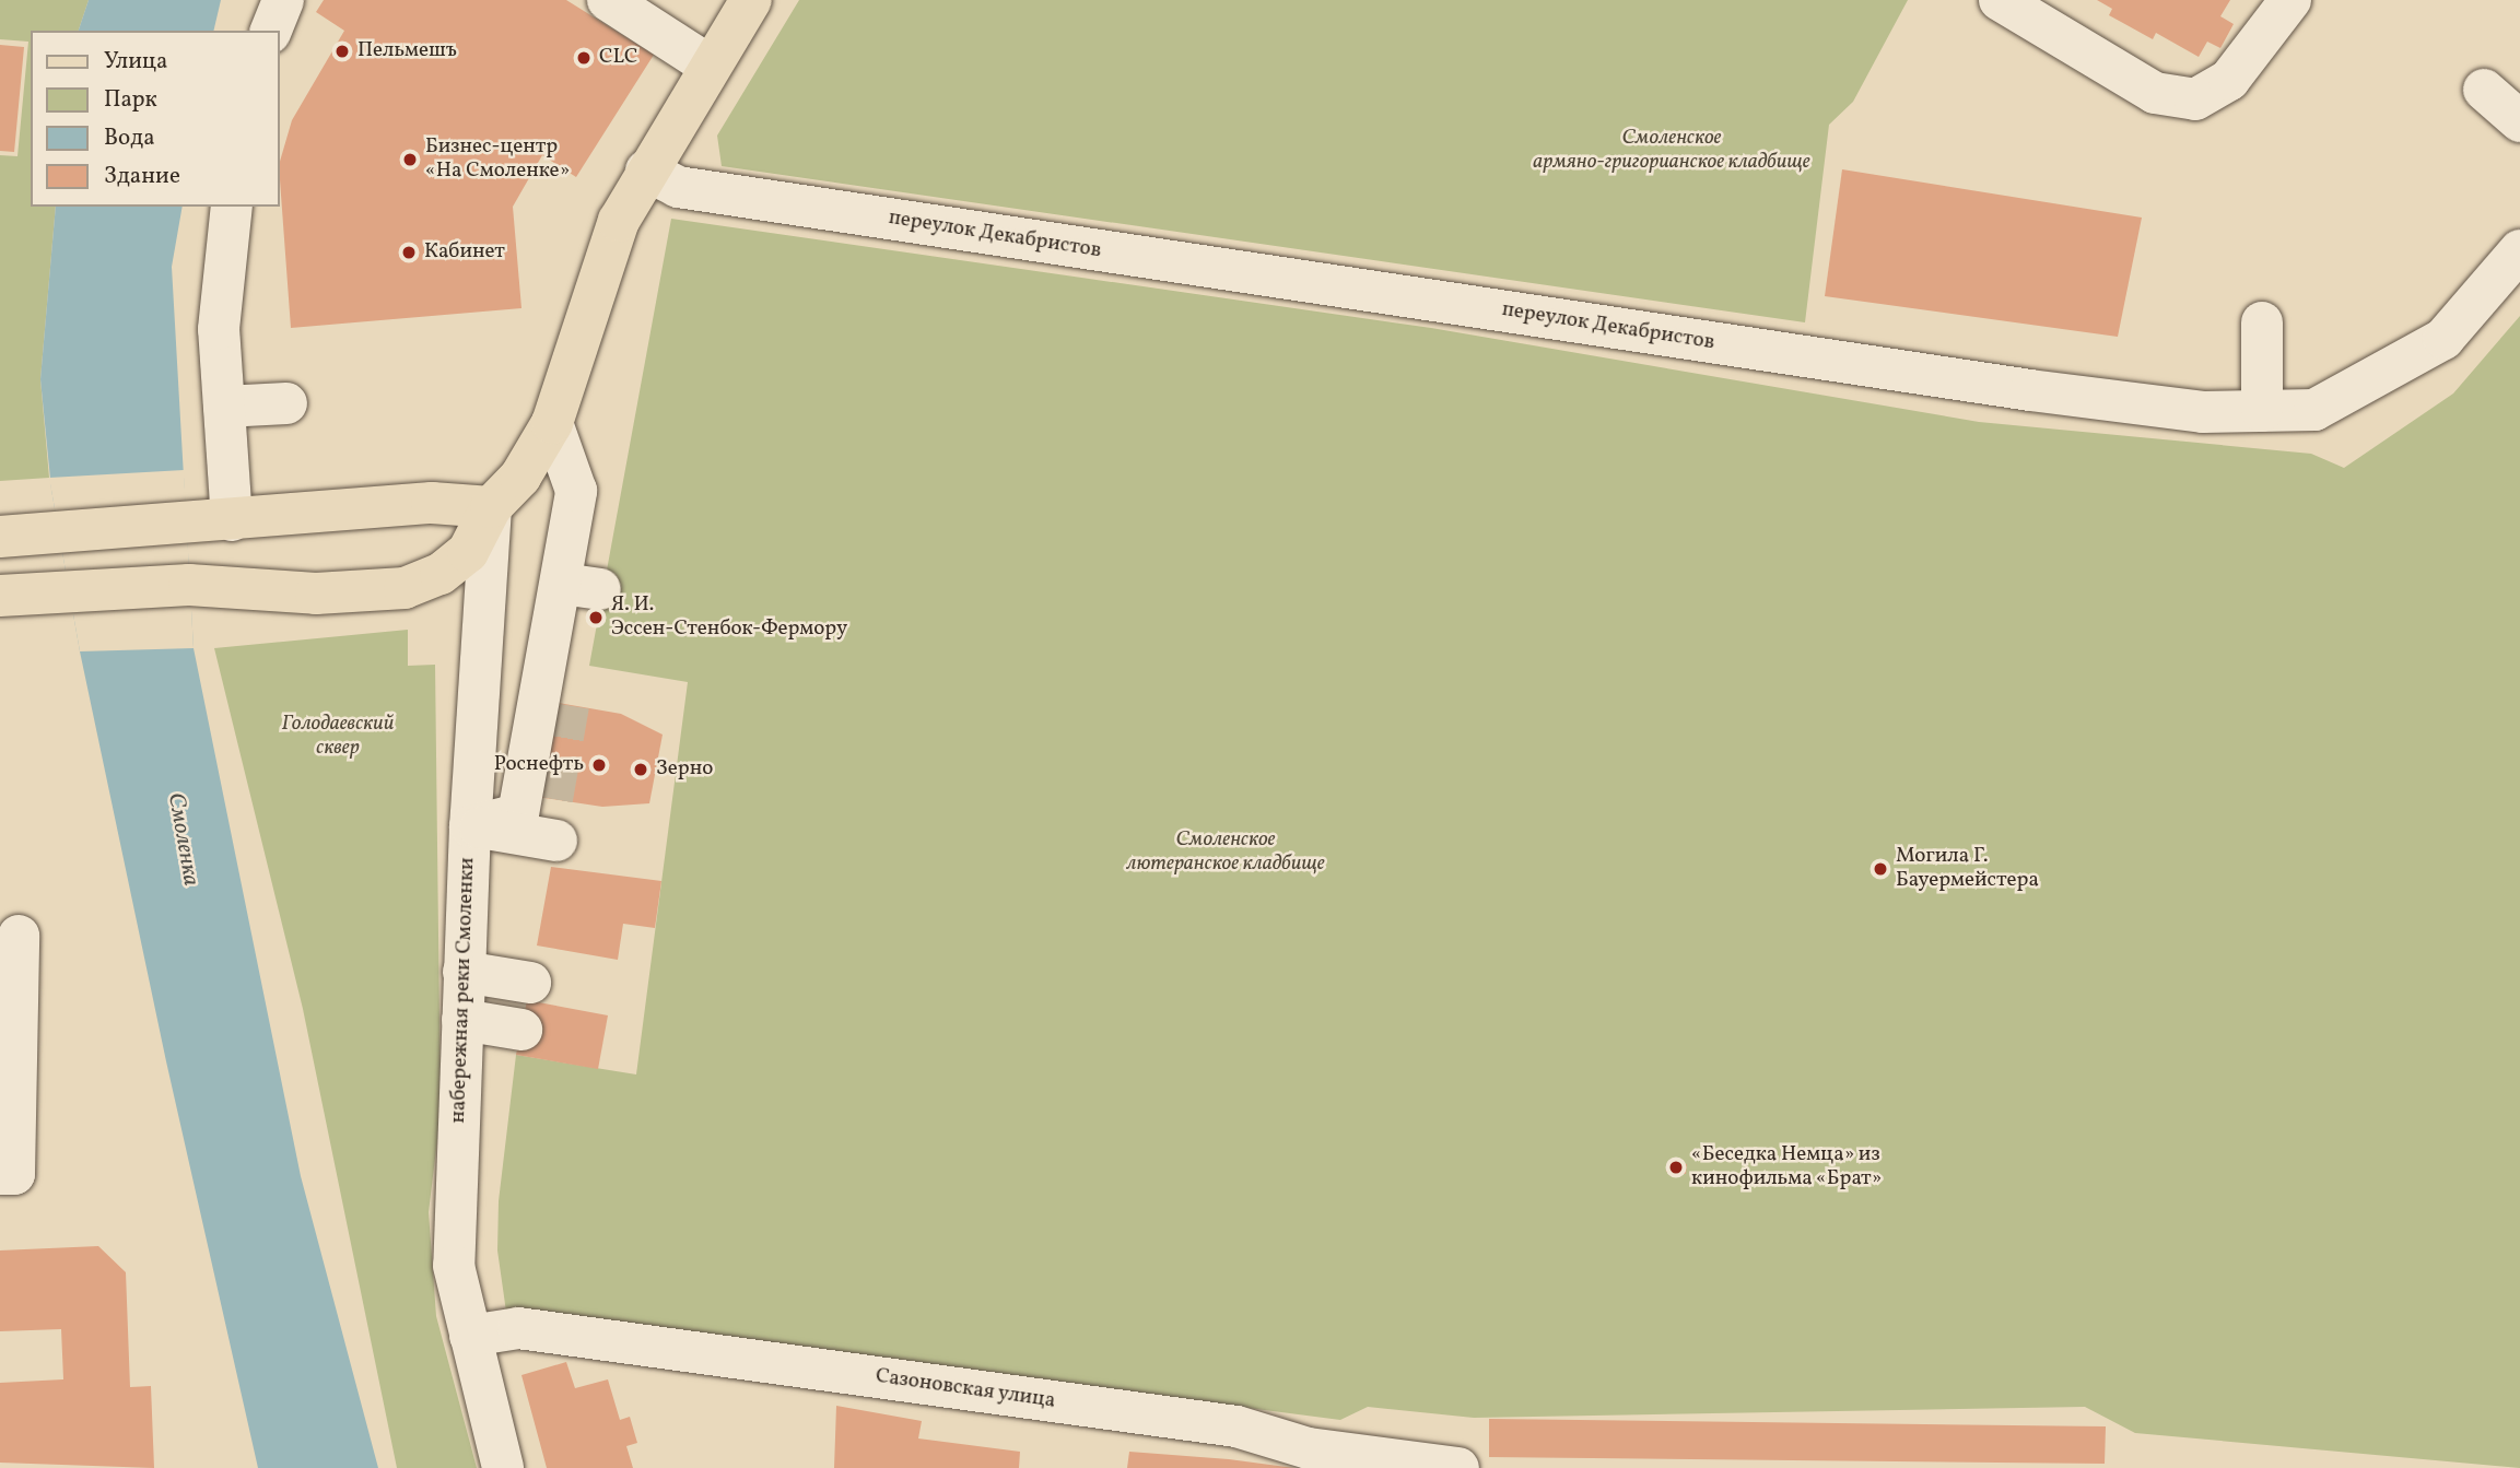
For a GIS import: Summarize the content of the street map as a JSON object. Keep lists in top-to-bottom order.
{
  "streets": {
    "street": ["переулок Декабристов", "набережная реки Смоленки", "Сазоновская улица"]
  },
  "crossings": [
    ["набережная реки Смоленки", "Сазоновская улица"]
  ],
  "water": ["Смоленка"],
  "parks": ["Смоленское армяно-григорианское кладбище", "Голодаевский сквер", "Смоленское лютеранское кладбище"],
  "places": [
    "Пельмешъ",
    "CLC",
    "Бизнес-центр «На Смоленке»",
    "Кабинет",
    "Я. И. Эссен-Стенбок-Фермору",
    "Роснефть",
    "Зерно",
    "Могила Г. Бауермейстера",
    "«Беседка Немца» из кинофильма «Брат»"
  ],
  "legend": [
    "Улица",
    "Парк",
    "Вода",
    "Здание"
  ]
}
